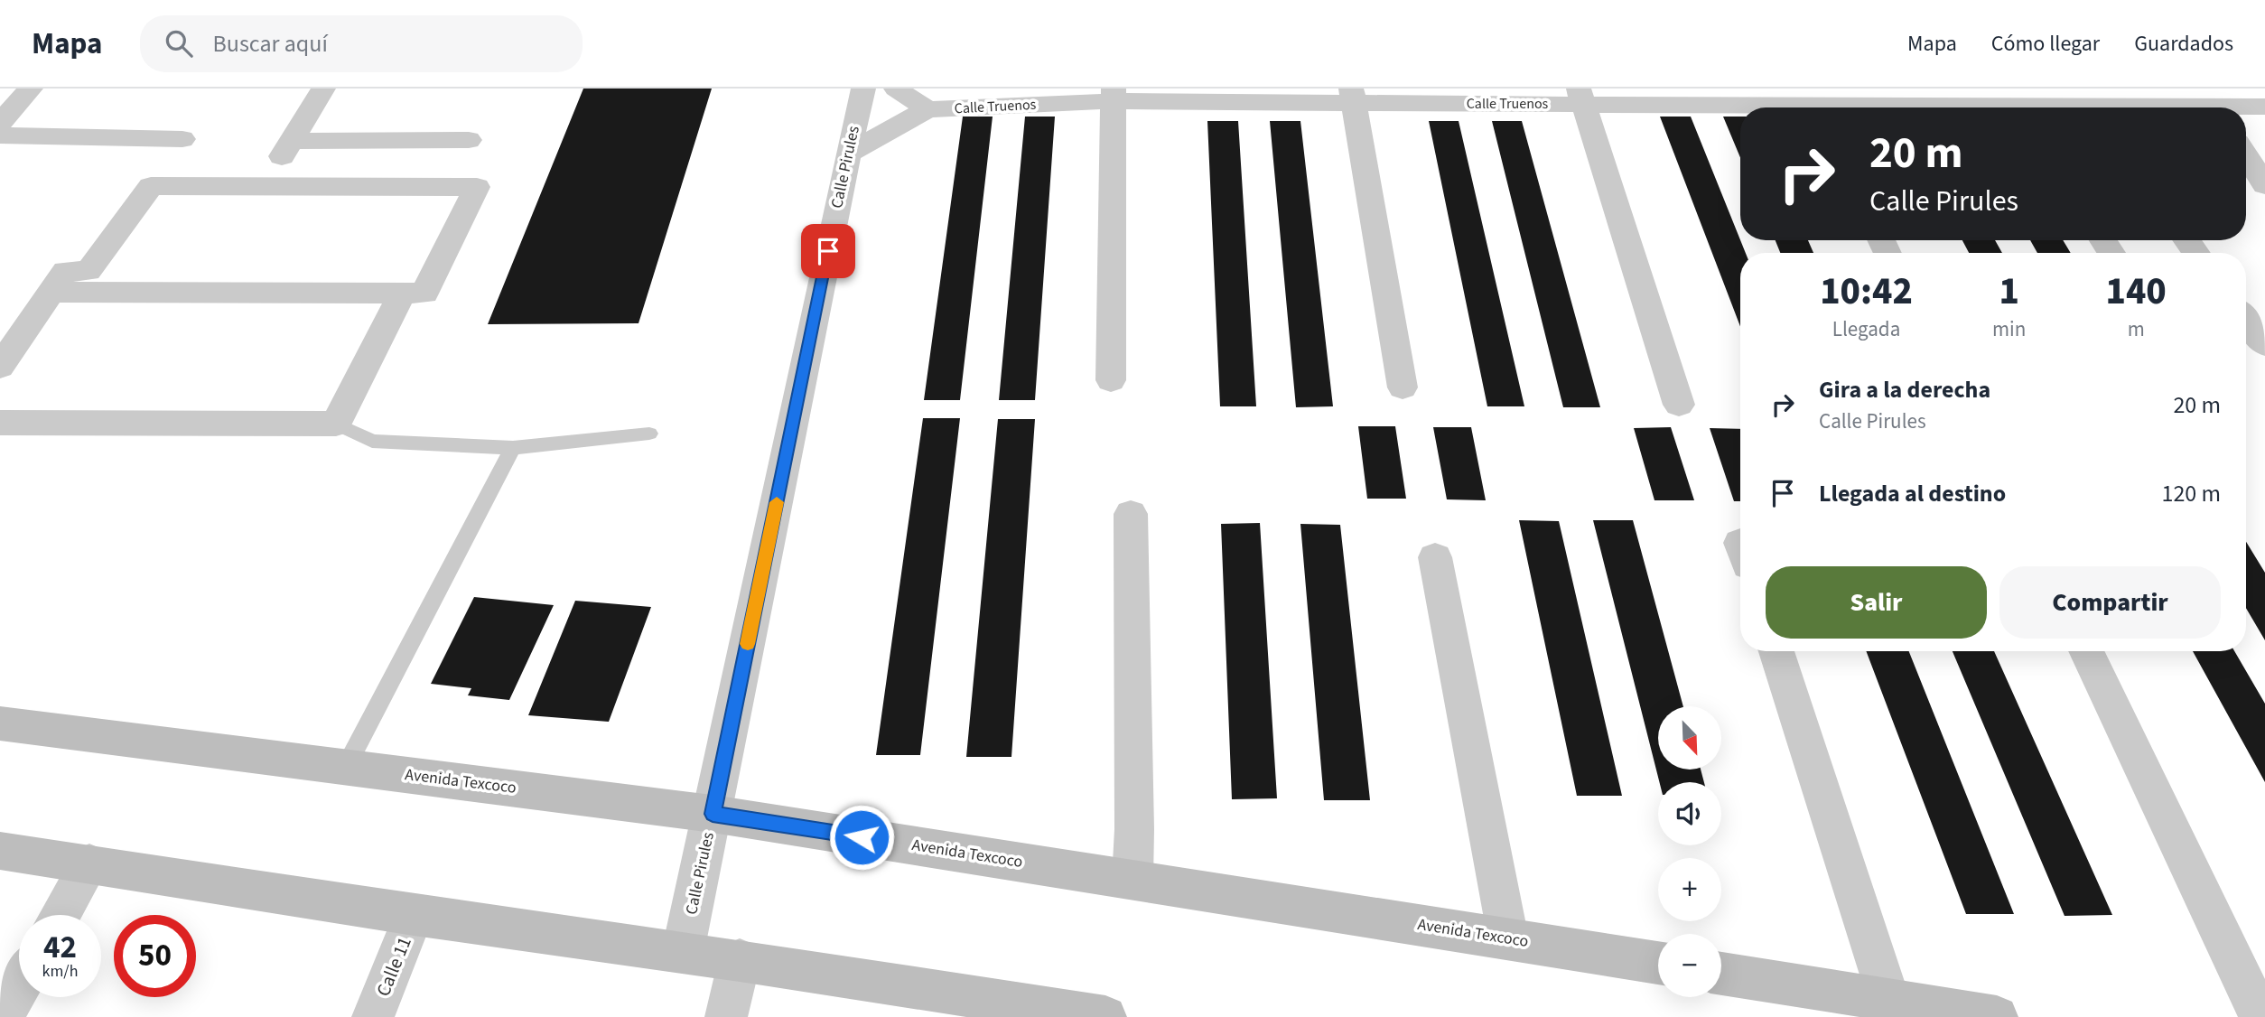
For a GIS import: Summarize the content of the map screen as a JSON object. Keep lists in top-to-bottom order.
{
  "streets": {
    "main road": ["Avenida Texcoco"],
    "street": ["Calle Truenos", "Calle Pirules", "Calle 11"]
  },
  "crossings": [
    ["Calle Truenos", "Calle Pirules"],
    ["Calle Pirules", "Avenida Texcoco"]
  ],
  "north": "bottom right",
  "page": {
    "header": "Mapa",
    "search": "Buscar aquí",
    "nav": ["Mapa", "Cómo llegar", "Guardados"],
    "turn": ["20 m", "Calle Pirules"],
    "eta": [
      "10:42",
      "Llegada",
      "1",
      "min",
      "140",
      "m"
    ],
    "list": [
      {
        "name": "Gira a la derecha",
        "note": "Calle Pirules",
        "value": "20 m"
      },
      {
        "name": "Llegada al destino",
        "value": "120 m"
      }
    ],
    "buttons": ["Salir", "Compartir"],
    "map_buttons": ["+", "−"],
    "speed": "42 km/h",
    "limit": "50"
  }
}
